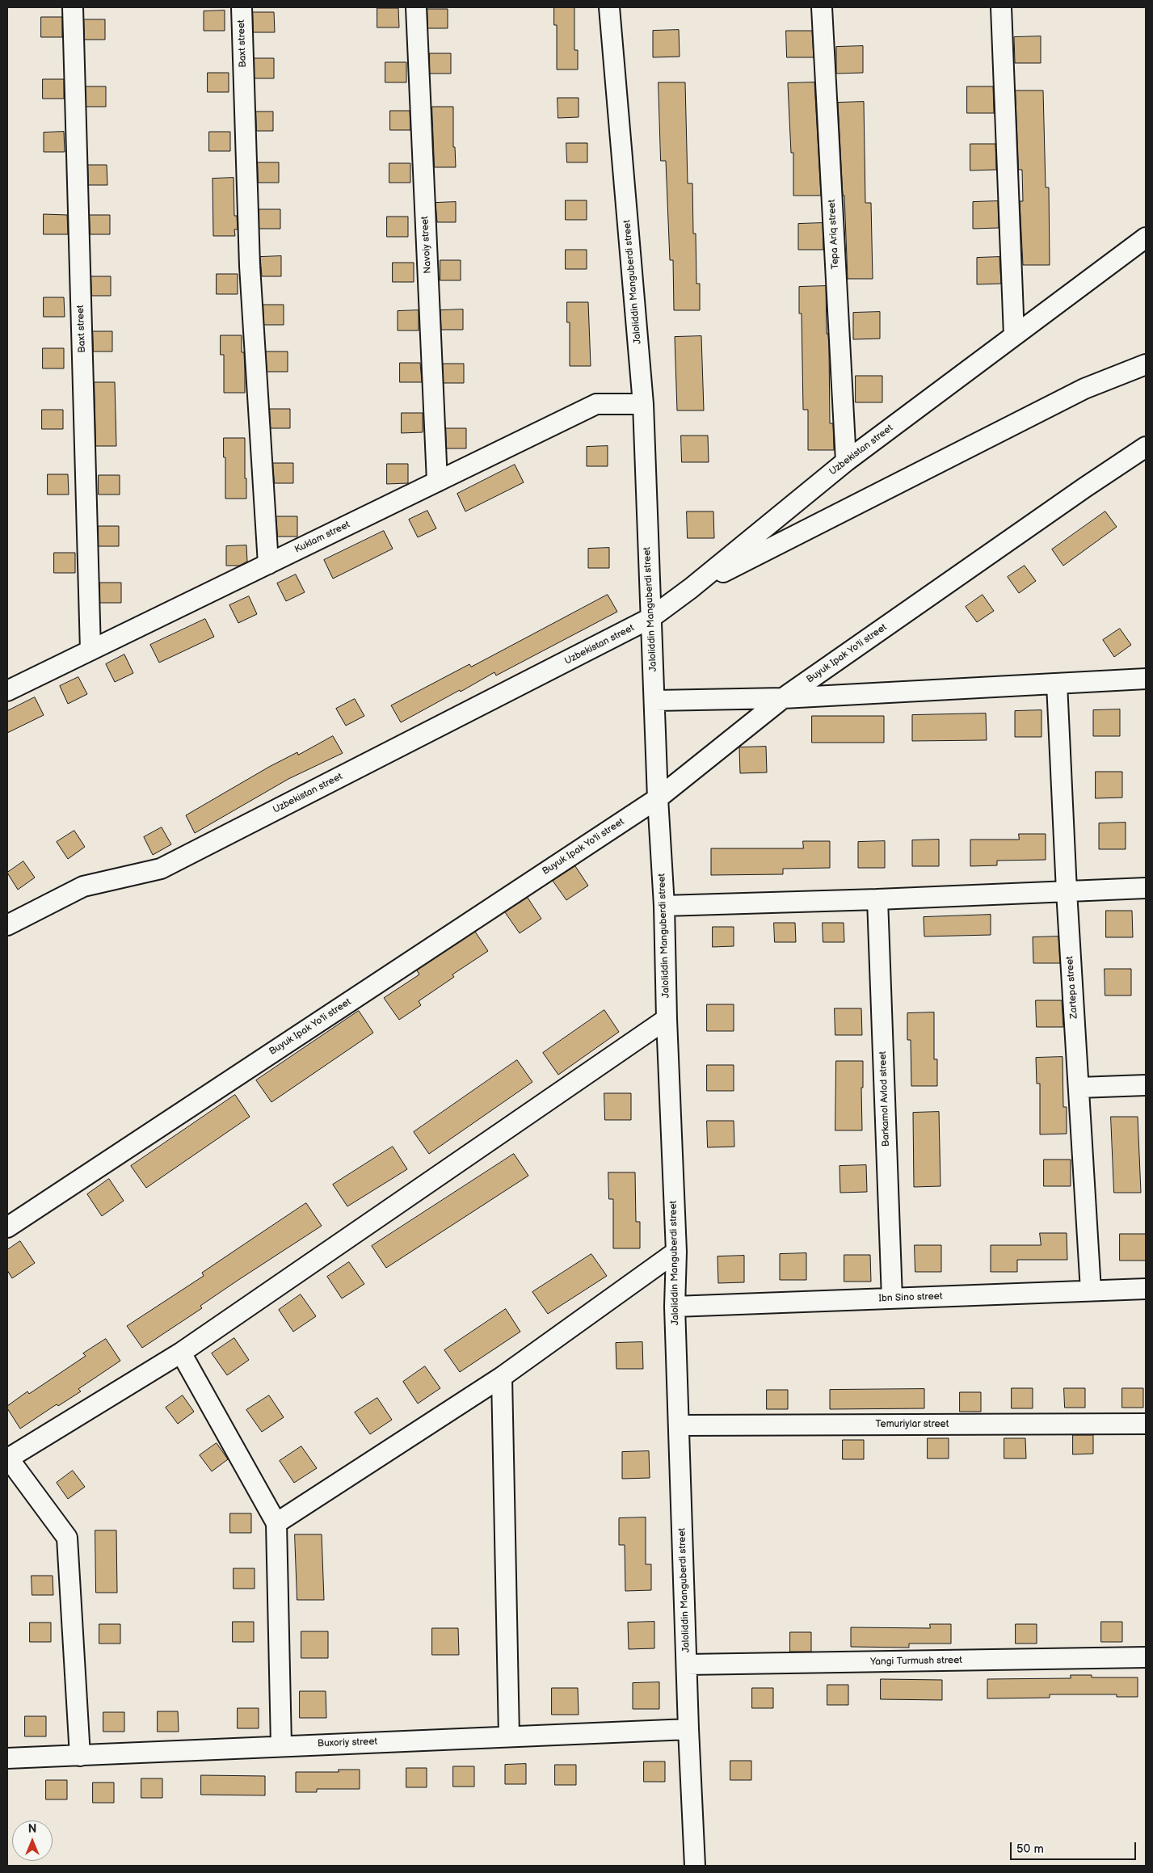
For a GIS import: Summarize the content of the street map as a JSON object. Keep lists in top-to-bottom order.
{
  "streets": {
    "street": [
      "Baxt street",
      "Tepa Ariq street",
      "Navoiy street",
      "Jaloliddin Manguberdi street",
      "Uzbekistan street",
      "Kuklam street",
      "Buyuk Ipak Yo'li street",
      "Zartepa street",
      "Barkamol Avlod street",
      "Ibn Sino street",
      "Temuriylar street",
      "Yangi Turmush street",
      "Buxoriy street"
    ]
  },
  "crossings": [
    ["Baxt street", "Kuklam street"],
    ["Tepa Ariq street", "Uzbekistan street"],
    ["Navoiy street", "Kuklam street"],
    ["Jaloliddin Manguberdi street", "Uzbekistan street"],
    ["Jaloliddin Manguberdi street", "Kuklam street"],
    ["Jaloliddin Manguberdi street", "Buyuk Ipak Yo'li street"],
    ["Jaloliddin Manguberdi street", "Ibn Sino street"],
    ["Jaloliddin Manguberdi street", "Temuriylar street"],
    ["Jaloliddin Manguberdi street", "Yangi Turmush street"],
    ["Jaloliddin Manguberdi street", "Buxoriy street"],
    ["Zartepa street", "Ibn Sino street"],
    ["Barkamol Avlod street", "Ibn Sino street"]
  ],
  "scale_bar": "50 m",
  "north": "top"
}
